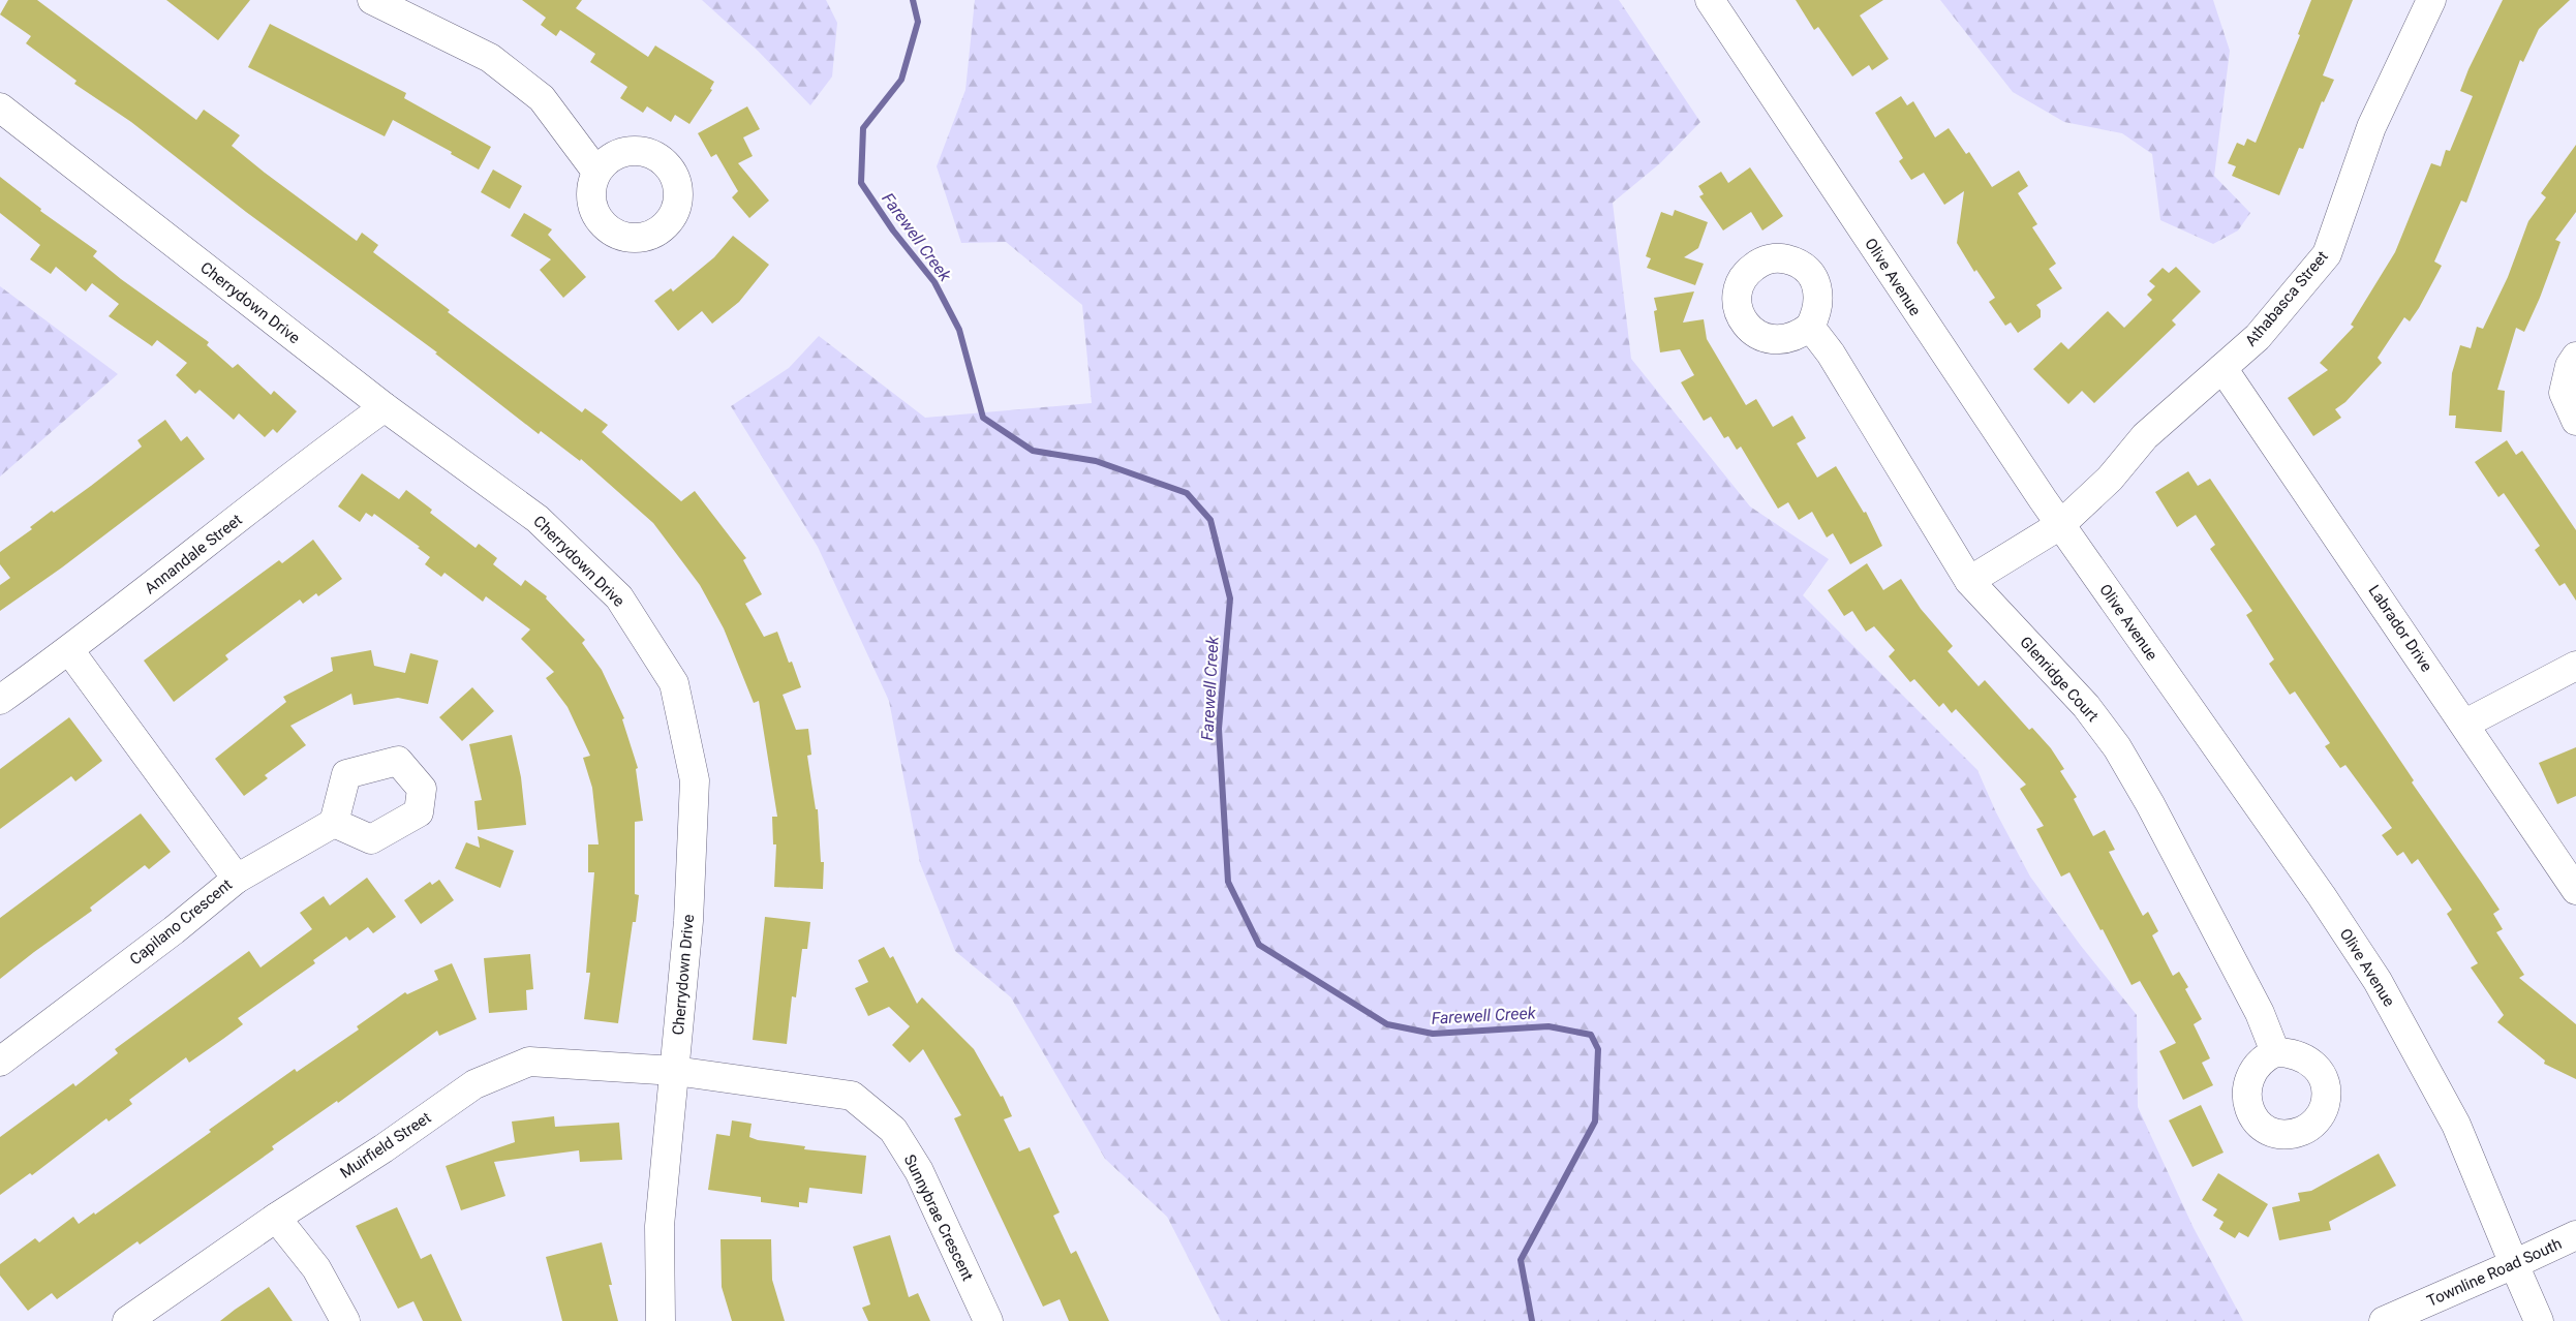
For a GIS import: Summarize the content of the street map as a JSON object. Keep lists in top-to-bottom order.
{
  "streets": {
    "street": [
      "Olive Avenue",
      "Athabasca Street",
      "Cherrydown Drive",
      "Annandale Street",
      "Labrador Drive",
      "Glenridge Court",
      "Capilano Crescent",
      "Muirfield Street",
      "Sunnybrae Crescent",
      "Townline Road South"
    ]
  },
  "crossings": [
    ["Olive Avenue", "Athabasca Street"],
    ["Olive Avenue", "Townline Road South"],
    ["Athabasca Street", "Labrador Drive"],
    ["Athabasca Street", "Glenridge Court"],
    ["Cherrydown Drive", "Annandale Street"],
    ["Cherrydown Drive", "Muirfield Street"],
    ["Cherrydown Drive", "Sunnybrae Crescent"],
    ["Annandale Street", "Capilano Crescent"],
    ["Muirfield Street", "Sunnybrae Crescent"]
  ],
  "water": ["Farewell Creek"]
}
